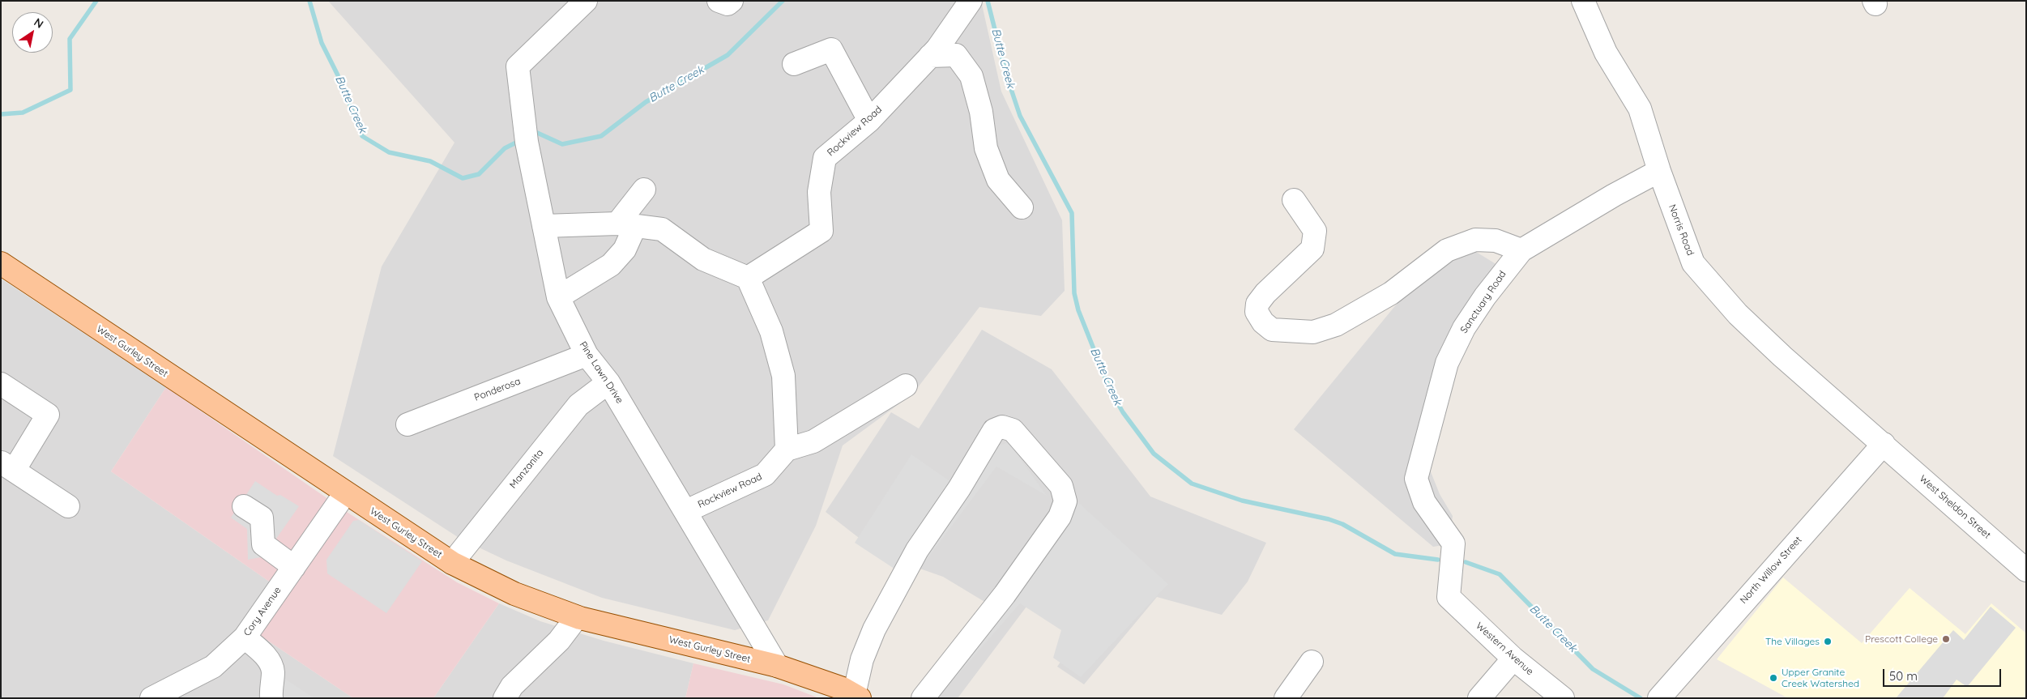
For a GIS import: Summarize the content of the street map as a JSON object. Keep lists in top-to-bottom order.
{
  "streets": {
    "main road": ["West Gurley Street"],
    "street": [
      "Rockview Road",
      "Norris Road",
      "Sanctuary Road",
      "Pine Lawn Drive",
      "Ponderosa",
      "Manzanita",
      "West Sheldon Street",
      "North Willow Street",
      "Cory Avenue",
      "Western Avenue"
    ]
  },
  "crossings": [
    ["Rockview Road", "Pine Lawn Drive"],
    ["Norris Road", "Sanctuary Road"],
    ["Norris Road", "West Sheldon Street"],
    ["Norris Road", "North Willow Street"],
    ["Sanctuary Road", "Western Avenue"],
    ["West Gurley Street", "Pine Lawn Drive"],
    ["West Gurley Street", "Manzanita"],
    ["West Gurley Street", "Cory Avenue"],
    ["Pine Lawn Drive", "Ponderosa"],
    ["Pine Lawn Drive", "Manzanita"],
    ["West Sheldon Street", "North Willow Street"]
  ],
  "water": ["Butte Creek"],
  "places": ["Prescott College", "The Villages", "Upper Granite Creek Watershed"],
  "scale_bar": "50 m",
  "north": "top right"
}
